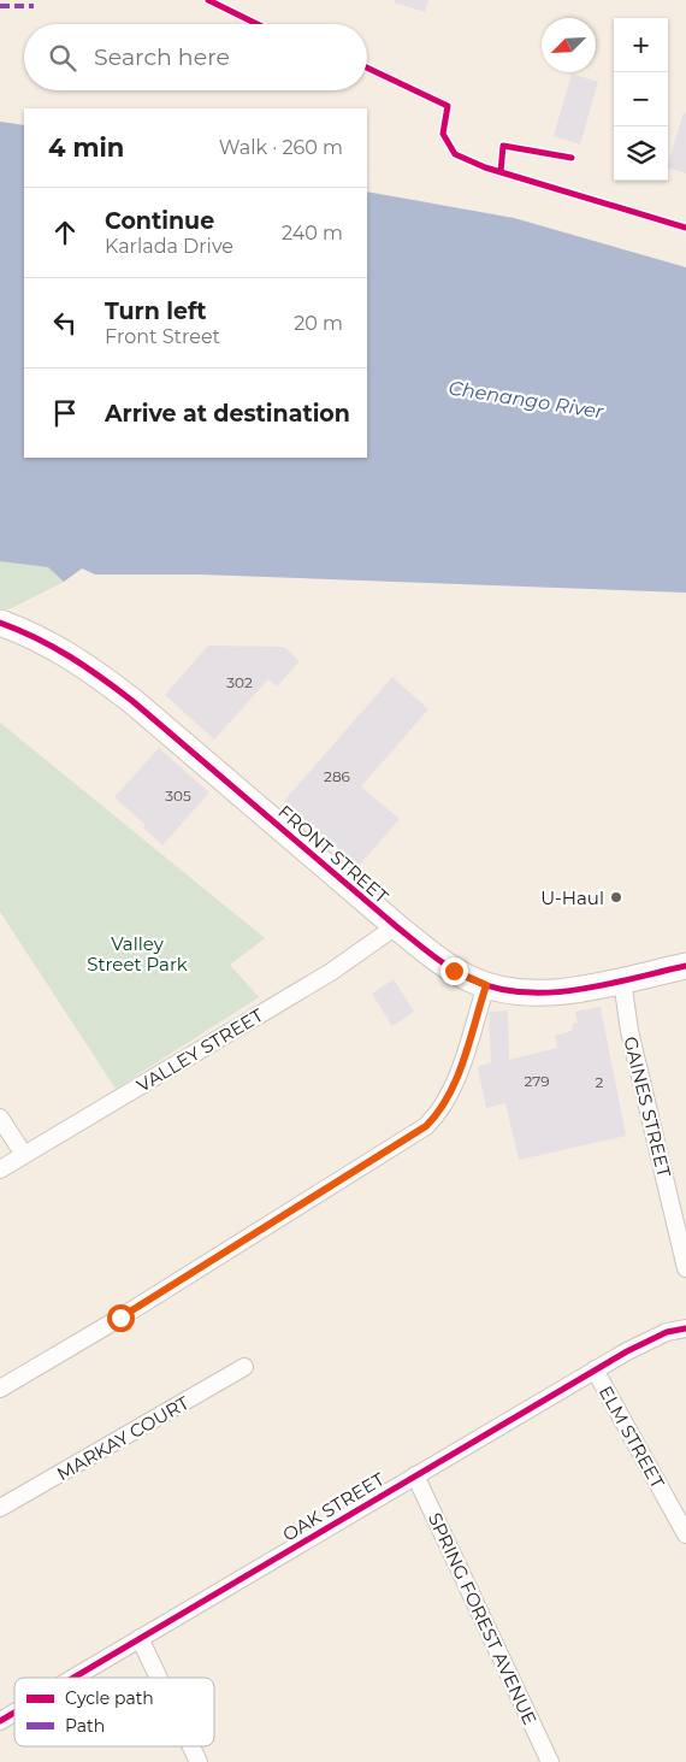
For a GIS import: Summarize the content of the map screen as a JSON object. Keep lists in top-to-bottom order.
{
  "streets": {
    "main road": ["FRONT STREET"],
    "street": [
      "VALLEY STREET",
      "GAINES STREET",
      "ELM STREET",
      "MARKAY COURT",
      "OAK STREET",
      "SPRING FOREST AVENUE"
    ]
  },
  "crossings": [
    ["FRONT STREET", "VALLEY STREET"],
    ["FRONT STREET", "GAINES STREET"],
    ["ELM STREET", "OAK STREET"],
    ["OAK STREET", "SPRING FOREST AVENUE"]
  ],
  "water": ["Chenango River"],
  "parks": ["Valley Street Park"],
  "places": ["U-Haul"],
  "house_numbers": [
    "302",
    "286",
    "305",
    "279",
    "2"
  ],
  "legend": ["Cycle path", "Path"],
  "north": "bottom left",
  "page": {
    "map_buttons": ["+", "−"],
    "search": "Search here",
    "heading": ["4 min", "Walk · 260 m"],
    "list": [
      ["Continue", "Karlada Drive", "240 m"],
      ["Turn left", "Front Street", "20 m"],
      "Arrive at destination"
    ]
  }
}
